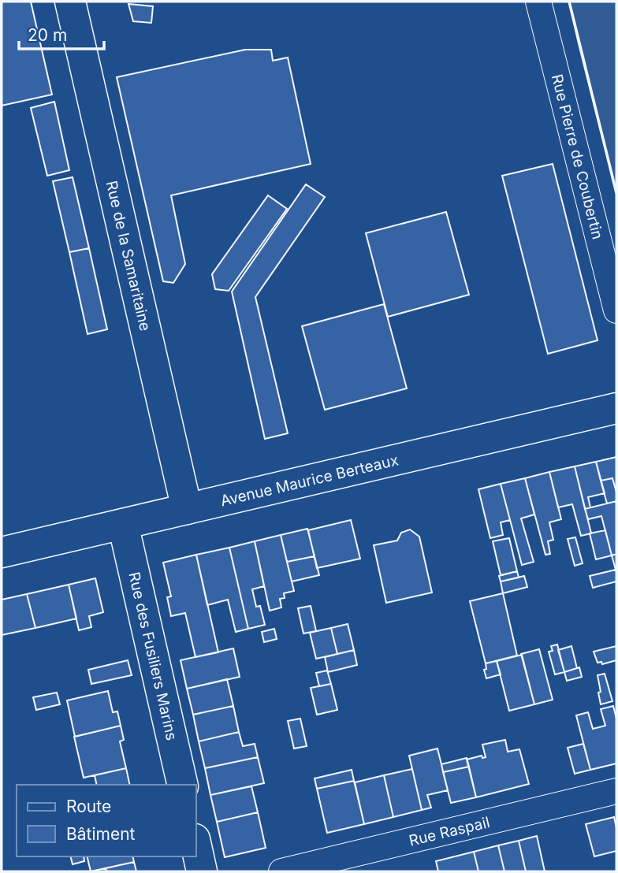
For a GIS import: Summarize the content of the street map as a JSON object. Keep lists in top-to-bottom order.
{
  "streets": {
    "street": [
      "Rue Pierre de Coubertin",
      "Rue de la Samaritaine",
      "Avenue Maurice Berteaux",
      "Rue des Fusiliers Marins",
      "Rue Raspail"
    ]
  },
  "crossings": [
    ["Rue de la Samaritaine", "Avenue Maurice Berteaux"],
    ["Avenue Maurice Berteaux", "Rue des Fusiliers Marins"]
  ],
  "legend": ["Route", "Bâtiment"],
  "scale_bar": "20 m"
}
